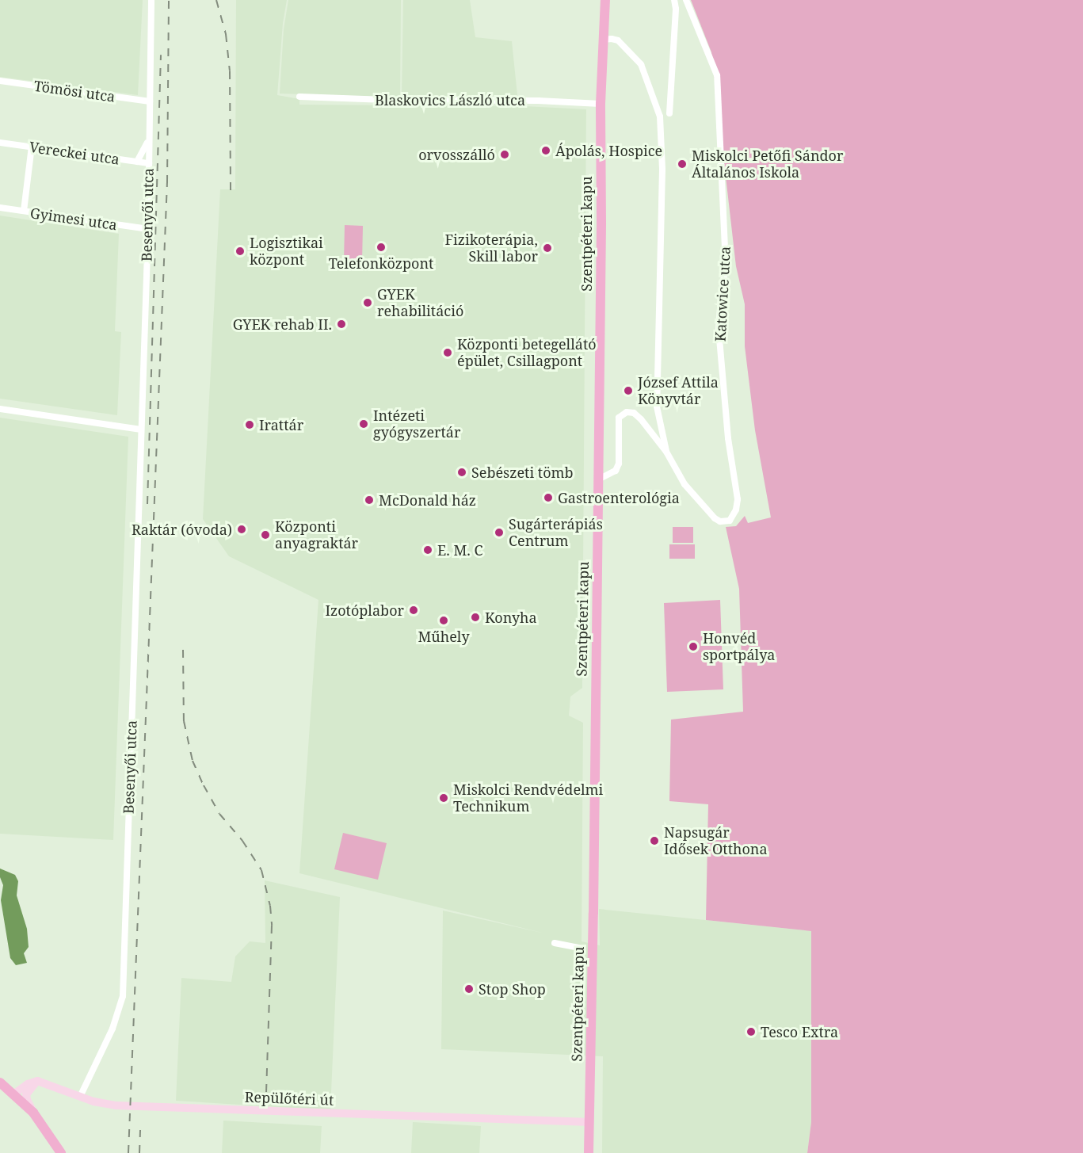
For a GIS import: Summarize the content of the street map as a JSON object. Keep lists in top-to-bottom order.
{
  "streets": {
    "main road": ["Szentpéteri kapu"],
    "street": [
      "Tömösi utca",
      "Blaskovics László utca",
      "Vereckei utca",
      "Besenyői utca",
      "Gyimesi utca",
      "Katowice utca",
      "Repülőtéri út"
    ]
  },
  "crossings": [
    ["Tömösi utca", "Besenyői utca"],
    ["Blaskovics László utca", "Szentpéteri kapu"],
    ["Vereckei utca", "Besenyői utca"],
    ["Besenyői utca", "Gyimesi utca"],
    ["Besenyői utca", "Repülőtéri út"],
    ["Szentpéteri kapu", "Katowice utca"],
    ["Szentpéteri kapu", "Repülőtéri út"]
  ],
  "places": [
    "Ápolás, Hospice",
    "orvosszálló",
    "Miskolci Petőfi Sándor Általános Iskola",
    "Telefonközpont",
    "Fizikoterápia, Skill labor",
    "Logisztikai központ",
    "GYEK rehabilitáció",
    "GYEK rehab II.",
    "Központi betegellátó épület, Csillagpont",
    "József Attila Könyvtár",
    "Intézeti gyógyszertár",
    "Irattár",
    "Sebészeti tömb",
    "Gastroenterológia",
    "McDonald ház",
    "Raktár (óvoda)",
    "Sugárterápiás Centrum",
    "Központi anyagraktár",
    "E. M. C",
    "Izotóplabor",
    "Konyha",
    "Műhely",
    "Honvéd sportpálya",
    "Miskolci Rendvédelmi Technikum",
    "Napsugár Idősek Otthona",
    "Stop Shop",
    "Tesco Extra"
  ]
}
